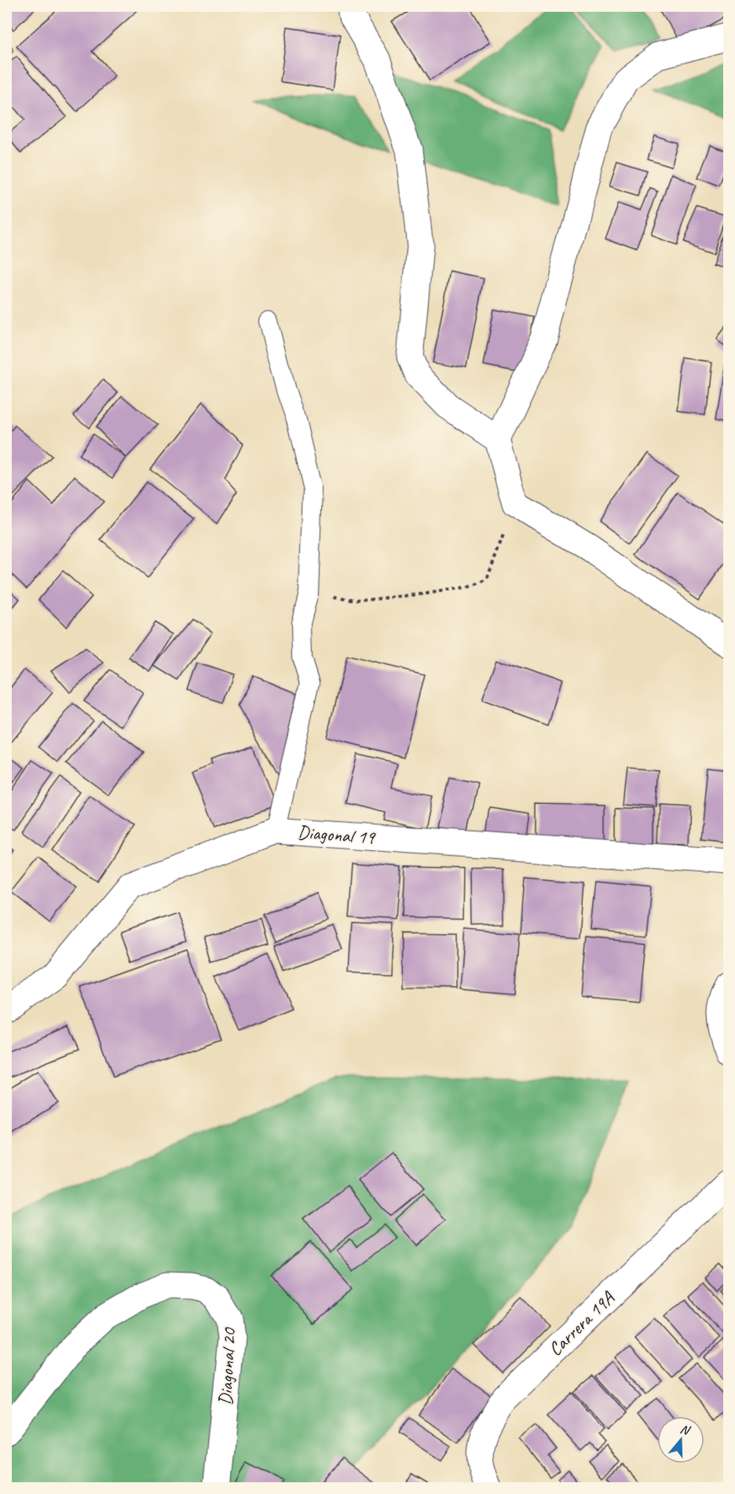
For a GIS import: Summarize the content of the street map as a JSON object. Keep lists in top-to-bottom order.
{
  "streets": {
    "street": ["Diagonal 19", "Carrera 19A", "Diagonal 20"]
  },
  "north": "top"
}
